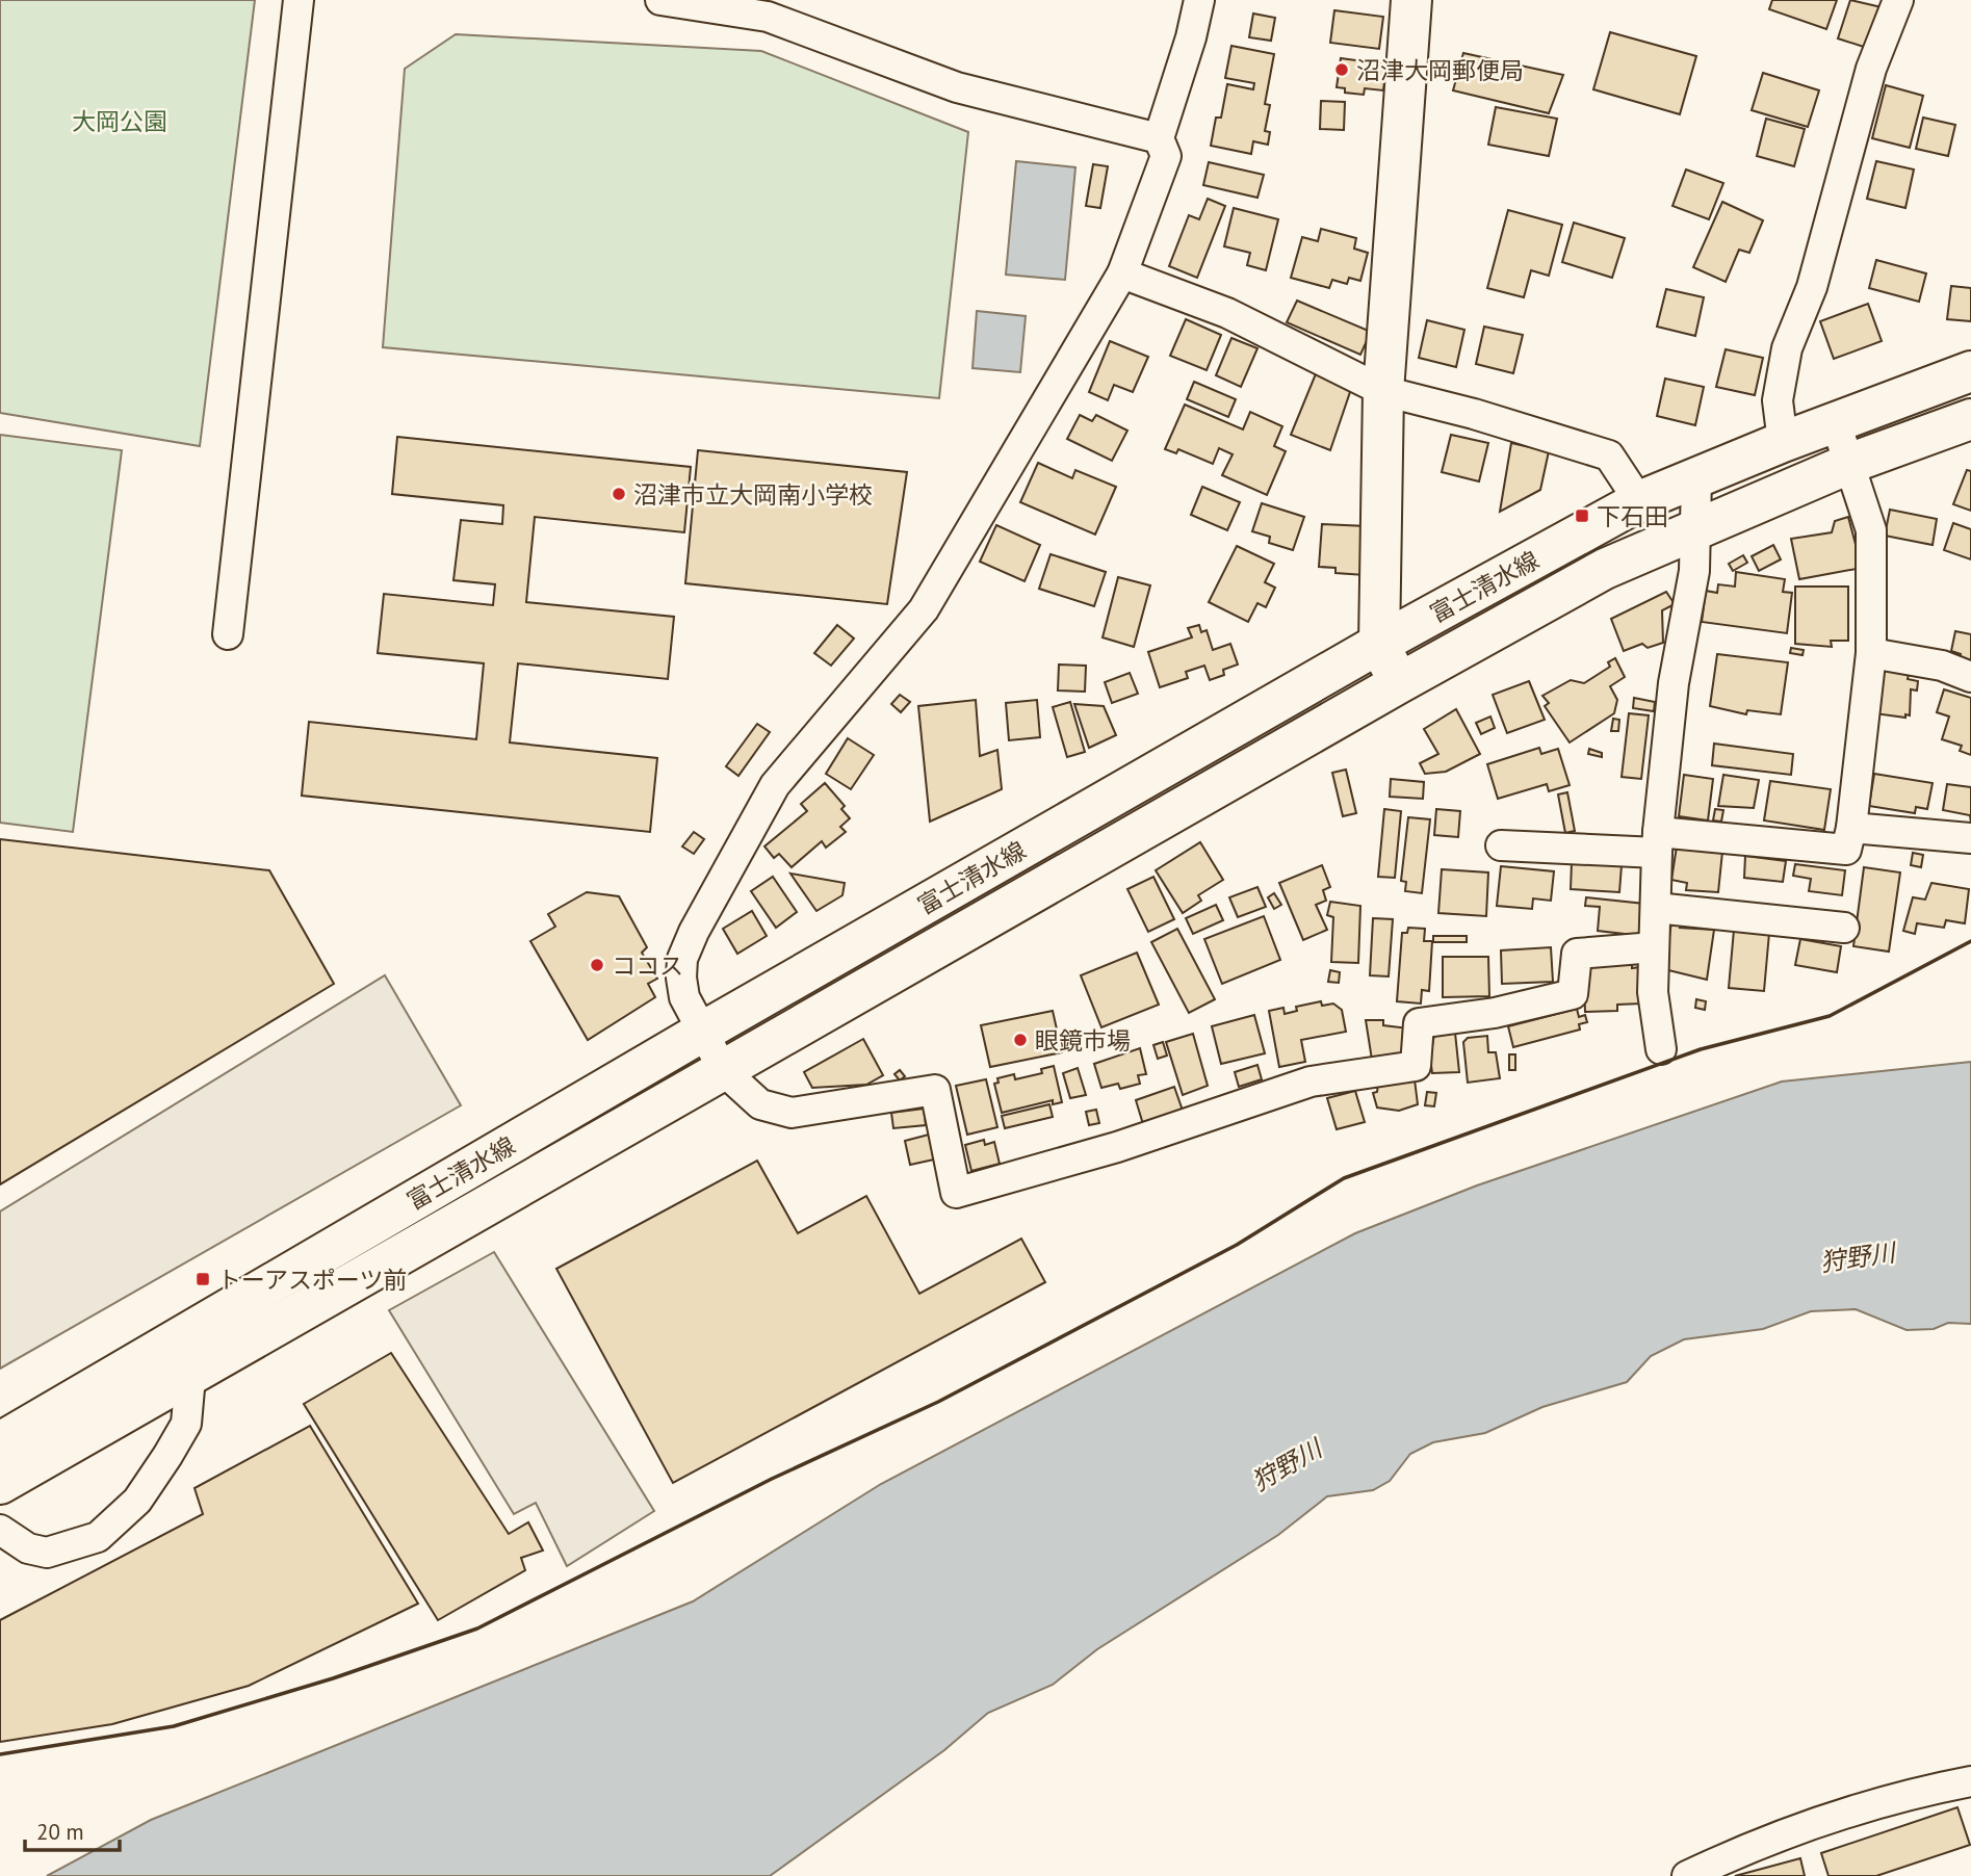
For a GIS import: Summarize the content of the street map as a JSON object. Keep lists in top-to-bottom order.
{
  "streets": {
    "main road": ["富士清水線"]
  },
  "water": ["狩野川"],
  "parks": ["大岡公園"],
  "places": {
    "other": [
      "沼津大岡郵便局",
      "沼津市立大岡南小学校",
      "ココス",
      "眼鏡市場"
    ],
    "transit": ["下石田", "トーアスポーツ前"]
  },
  "scale_bar": "20 m"
}
